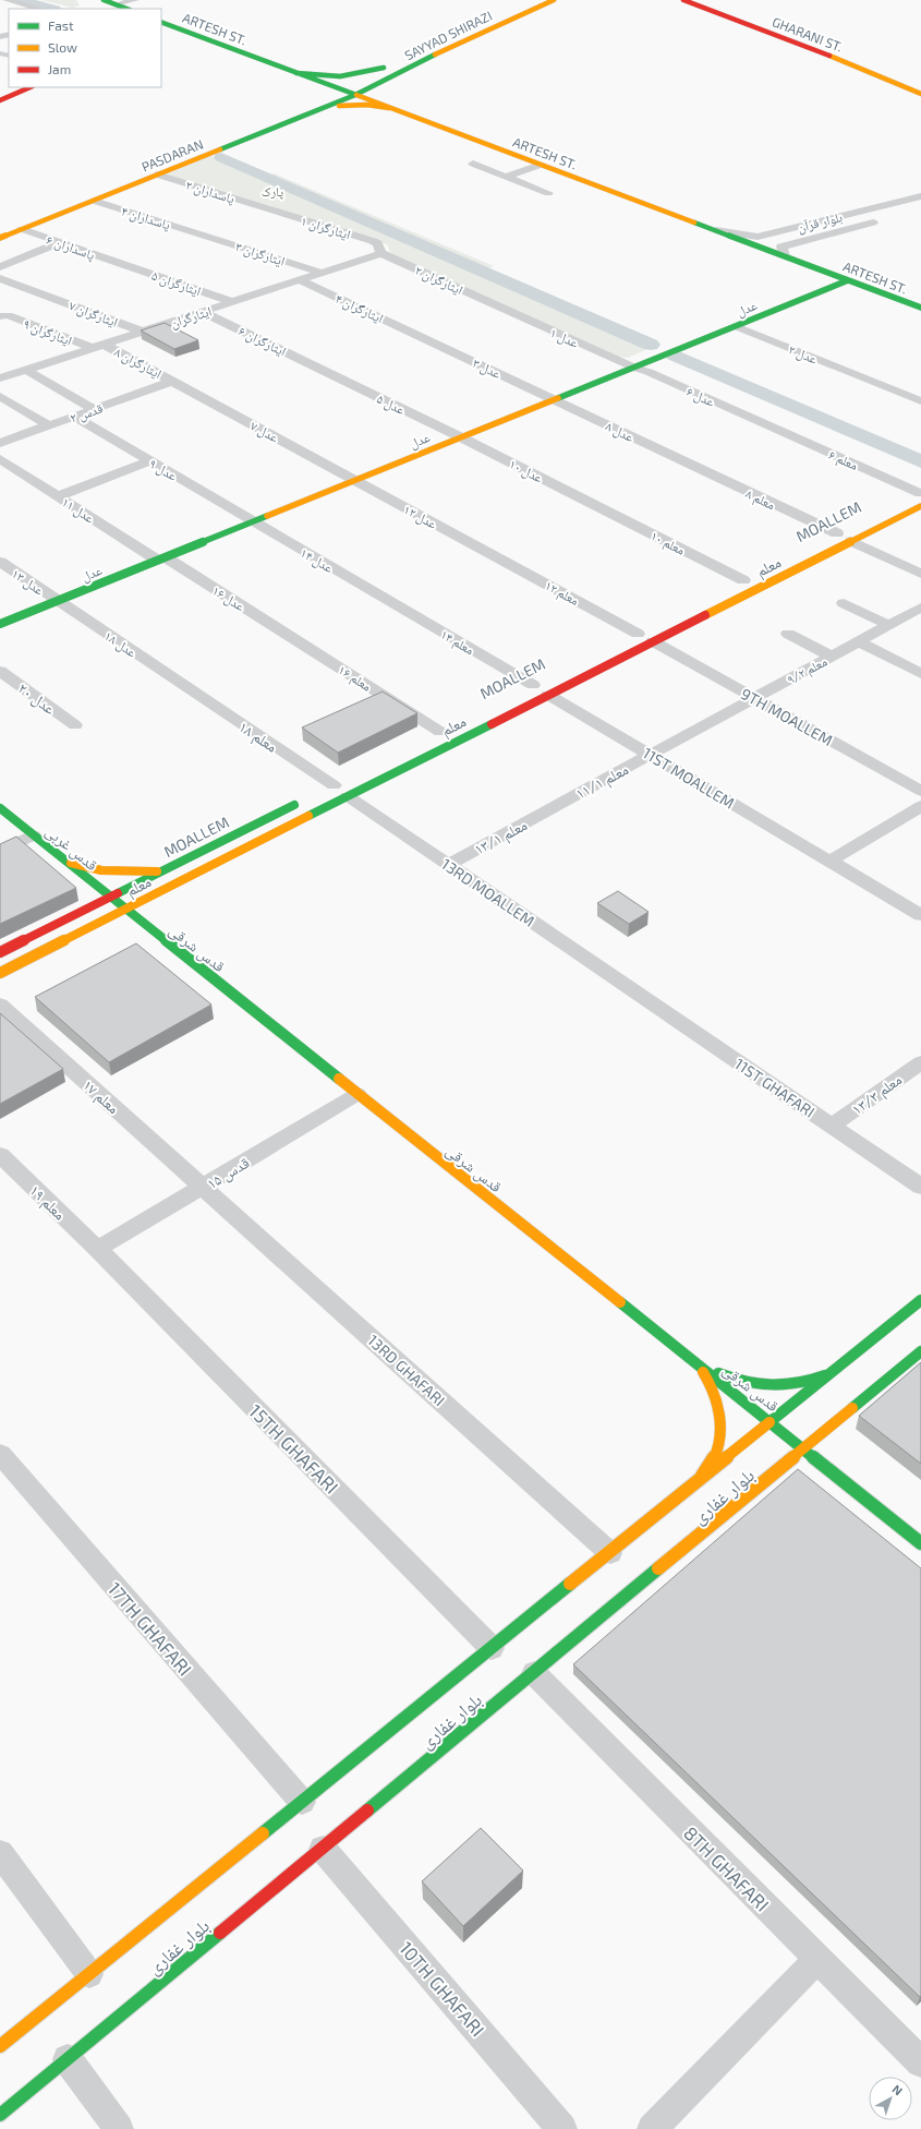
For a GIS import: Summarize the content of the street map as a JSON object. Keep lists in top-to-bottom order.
{
  "streets": {
    "main road": [
      "ARTESH ST.",
      "GHARANI ST.",
      "SAYYAD SHIRAZI",
      "PASDARAN",
      "عدل",
      "MOALLEM",
      "معلم",
      "قدس غربی",
      "قدس شرقی",
      "بلوار غفاری"
    ],
    "street": [
      "پاسداران ۲",
      "پاسداران ۴",
      "بلوار قرآن",
      "ایثارگران ۱",
      "پاسداران ۶",
      "ایثارگران ۳",
      "ایثارگران ۲",
      "ایثارگران ۵",
      "ایثارگران ۴",
      "ایثارگران ۷",
      "ایثارگران",
      "ایثارگران ۹",
      "عدل ۱",
      "ایثارگران ۶",
      "عدل ۲",
      "ایثارگران ۸",
      "عدل ۳",
      "عدل ۶",
      "عدل ۵",
      "قدس ۲",
      "عدل ۷",
      "عدل ۸",
      "معلم ۶",
      "عدل ۹",
      "عدل ۱۰",
      "معلم ۸",
      "عدل ۱۱",
      "عدل ۱۲",
      "معلم ۱۰",
      "عدل ۱۴",
      "عدل ۱۳",
      "معلم ۱۲",
      "عدل ۱۶",
      "معلم ۱۴",
      "عدل ۱۸",
      "معلم ۹/۲",
      "معلم ۱۶‌",
      "عدل ۲۰",
      "9TH MOALLEM",
      "معلم ۱۸",
      "11ST MOALLEM",
      "معلم ۱۱/۱",
      "معلم ۱۳/۱",
      "13RD MOALLEM",
      "11ST GHAFARI",
      "معلم ۱۳/۳",
      "معلم ۱۷",
      "قدس ۱۵",
      "معلم ۱۹",
      "13RD GHAFARI",
      "15TH GHAFARI",
      "17TH GHAFARI",
      "8TH GHAFARI",
      "10TH GHAFARI"
    ]
  },
  "crossings": [
    ["ARTESH ST.", "SAYYAD SHIRAZI"],
    ["ARTESH ST.", "PASDARAN"],
    ["ARTESH ST.", "بلوار قرآن"],
    ["ARTESH ST.", "عدل"],
    ["SAYYAD SHIRAZI", "PASDARAN"],
    ["PASDARAN", "پاسداران ۲"],
    ["PASDARAN", "پاسداران ۴"],
    ["PASDARAN", "پاسداران ۶"],
    ["پاسداران ۲", "ایثارگران ۱"],
    ["پاسداران ۴", "ایثارگران ۳"],
    ["ایثارگران ۱", "ایثارگران ۲"],
    ["ایثارگران ۱", "ایثارگران"],
    ["پاسداران ۶", "ایثارگران ۵"],
    ["ایثارگران ۳", "ایثارگران"],
    ["ایثارگران ۲", "ایثارگران"],
    ["ایثارگران ۲", "عدل ۱"],
    ["ایثارگران ۵", "ایثارگران"],
    ["ایثارگران ۴", "ایثارگران"],
    ["ایثارگران ۴", "عدل ۳"],
    ["عدل", "عدل ۱"],
    ["عدل", "عدل ۲"],
    ["عدل", "عدل ۳"],
    ["عدل", "عدل ۶"],
    ["عدل", "عدل ۵"],
    ["عدل", "عدل ۷"],
    ["عدل", "عدل ۸"],
    ["عدل", "عدل ۹"],
    ["عدل", "عدل ۱۰"],
    ["عدل", "عدل ۱۱"],
    ["عدل", "عدل ۱۲"],
    ["عدل", "عدل ۱۴"],
    ["عدل", "عدل ۱۳"],
    ["عدل", "عدل ۱۶"],
    ["عدل", "عدل ۱۸"],
    ["ایثارگران ۷", "ایثارگران"],
    ["ایثارگران", "ایثارگران ۹"],
    ["ایثارگران", "ایثارگران ۶"],
    ["ایثارگران", "ایثارگران ۸"],
    ["عدل ۱", "عدل ۶"],
    ["ایثارگران ۶", "عدل ۵"],
    ["ایثارگران ۸", "قدس ۲"],
    ["ایثارگران ۸", "عدل ۷"],
    ["عدل ۳", "عدل ۸"],
    ["عدل ۶", "معلم ۶"],
    ["عدل ۵", "عدل ۱۰"],
    ["قدس ۲", "عدل ۷"],
    ["قدس ۲", "عدل ۹"],
    ["عدل ۷", "عدل ۱۲"],
    ["عدل ۸", "معلم ۸"],
    ["معلم ۶", "معلم"],
    ["عدل ۹", "عدل ۱۴"],
    ["عدل ۱۰", "معلم ۱۰"],
    ["معلم ۸", "معلم"],
    ["عدل ۱۱", "عدل ۱۶"],
    ["عدل ۱۲", "معلم ۱۲"],
    ["MOALLEM", "قدس غربی"],
    ["عدل ۱۴", "معلم ۱۴"],
    ["معلم", "معلم ۱۲"],
    ["معلم", "معلم ۱۴"],
    ["معلم", "9TH MOALLEM"],
    ["معلم", "معلم ۱۸"],
    ["معلم", "11ST MOALLEM"],
    ["معلم", "قدس غربی"],
    ["معلم", "13RD MOALLEM"],
    ["معلم", "قدس شرقی"],
    ["عدل ۱۳", "عدل ۱۸"],
    ["معلم ۱۲", "9TH MOALLEM"],
    ["عدل ۱۶", "معلم ۱۶‌"],
    ["معلم ۱۴", "11ST MOALLEM"],
    ["عدل ۱۸", "معلم ۱۸"],
    ["معلم ۹/۲", "9TH MOALLEM"],
    ["معلم ۹/۲", "معلم ۱۱/۱"],
    ["معلم ۱۸", "13RD MOALLEM"],
    ["11ST MOALLEM", "معلم ۱۱/۱"],
    ["معلم ۱۱/۱", "معلم ۱۳/۱"],
    ["معلم ۱۳/۱", "13RD MOALLEM"],
    ["قدس غربی", "قدس شرقی"],
    ["13RD MOALLEM", "11ST GHAFARI"],
    ["قدس شرقی", "قدس ۱۵"],
    ["قدس شرقی", "بلوار غفاری"],
    ["11ST GHAFARI", "معلم ۱۳/۳"],
    ["معلم ۱۷", "قدس ۱۵"],
    ["معلم ۱۷", "13RD GHAFARI"],
    ["قدس ۱۵", "معلم ۱۹"],
    ["قدس ۱۵", "13RD GHAFARI"],
    ["قدس ۱۵", "15TH GHAFARI"],
    ["معلم ۱۹", "15TH GHAFARI"],
    ["13RD GHAFARI", "بلوار غفاری"],
    ["15TH GHAFARI", "بلوار غفاری"],
    ["بلوار غفاری", "17TH GHAFARI"],
    ["بلوار غفاری", "8TH GHAFARI"],
    ["بلوار غفاری", "10TH GHAFARI"]
  ],
  "parks": ["پارک"],
  "legend": ["Fast", "Slow", "Jam"],
  "north": "top right"
}
